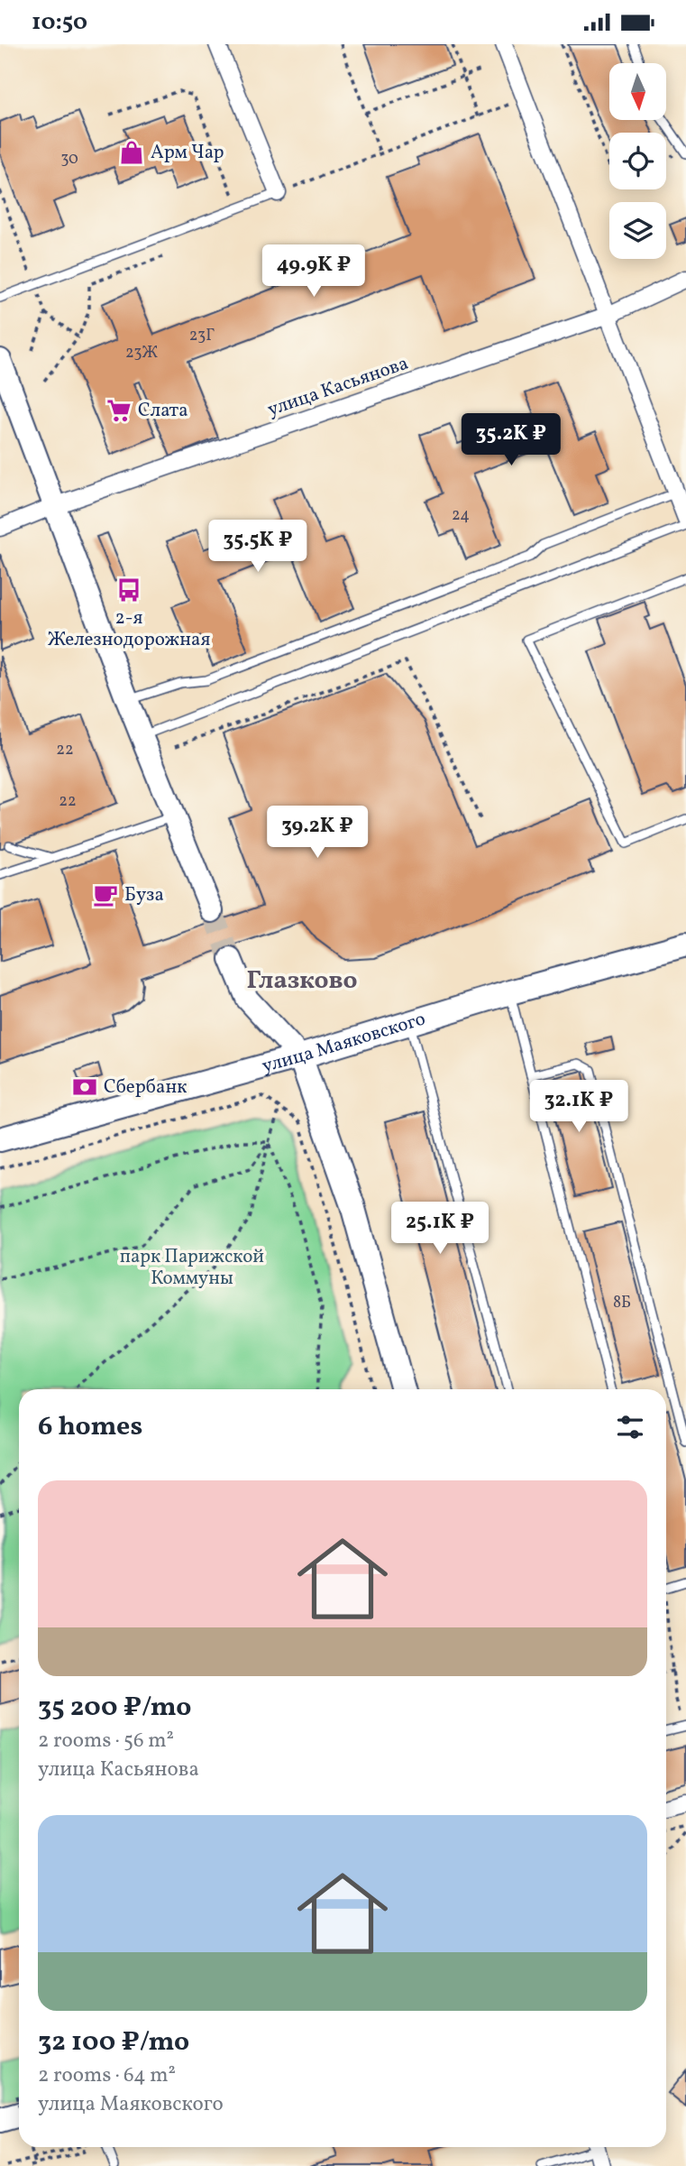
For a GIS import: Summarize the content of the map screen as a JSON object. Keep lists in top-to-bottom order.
{
  "streets": {
    "main road": ["улица Маяковского"],
    "street": ["улица Касьянова"]
  },
  "districts": ["Глазково"],
  "parks": ["парк Парижской Коммуны"],
  "places": {
    "shop": ["Арм Чар"],
    "supermarket": ["Слата"],
    "bus stop": ["2-я Железнодорожная"],
    "cafe": ["Буза"],
    "bank": ["Сбербанк"]
  },
  "house_numbers": [
    "30",
    "23Г",
    "23Ж",
    "24",
    "22",
    "22",
    "8Б"
  ],
  "north": "bottom",
  "page": {
    "status": "10:50",
    "price": [
      "49.9K ₽",
      "35.2K ₽",
      "35.5K ₽",
      "39.2K ₽",
      "32.1K ₽",
      "25.1K ₽"
    ],
    "heading": "6 homes",
    "list": [
      {
        "name": "35 200 ₽/mo",
        "note": "2 rooms · 56 m² · улица Касьянова"
      },
      {
        "name": "32 100 ₽/mo",
        "note": "2 rooms · 64 m² · улица Маяковского"
      }
    ]
  }
}
